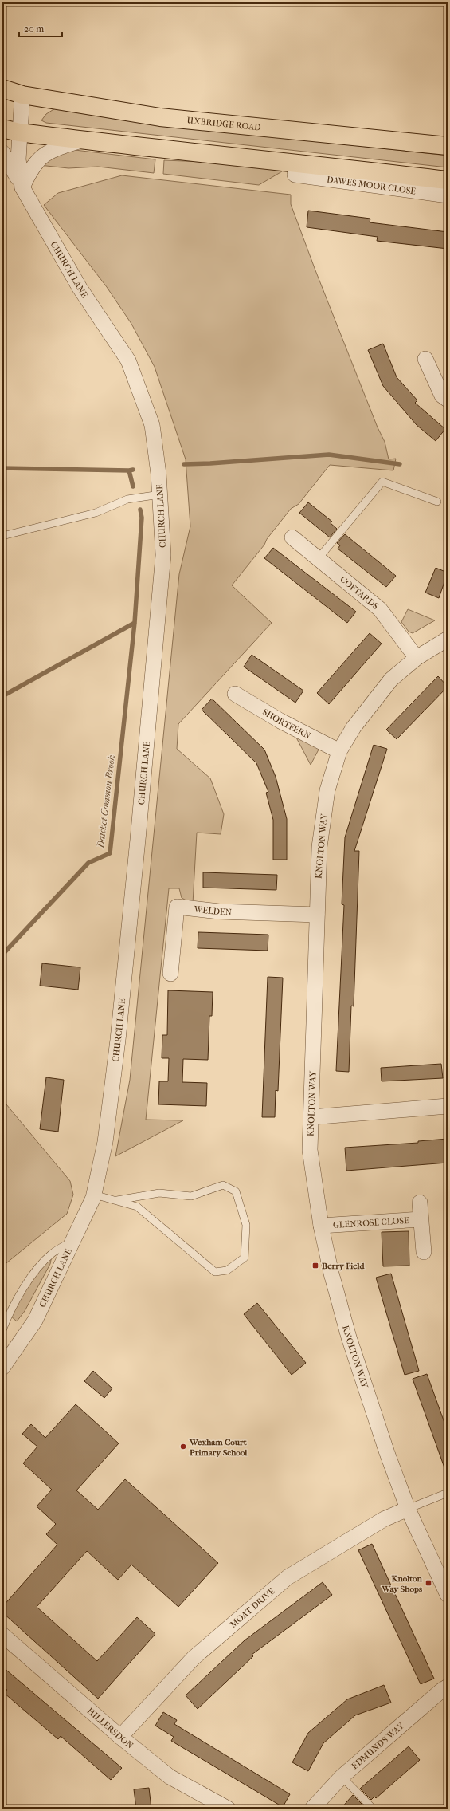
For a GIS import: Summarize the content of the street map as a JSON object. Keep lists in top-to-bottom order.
{
  "streets": {
    "main road": ["UXBRIDGE ROAD"],
    "street": [
      "DAWES MOOR CLOSE",
      "CHURCH LANE",
      "COFTARDS",
      "SHORTFERN",
      "KNOLTON WAY",
      "WELDEN",
      "GLENROSE CLOSE",
      "MOAT DRIVE",
      "HILLERSDON",
      "EDMUNDS WAY"
    ]
  },
  "crossings": [
    ["UXBRIDGE ROAD", "CHURCH LANE"],
    ["COFTARDS", "KNOLTON WAY"],
    ["SHORTFERN", "KNOLTON WAY"],
    ["KNOLTON WAY", "WELDEN"],
    ["KNOLTON WAY", "GLENROSE CLOSE"],
    ["KNOLTON WAY", "MOAT DRIVE"],
    ["MOAT DRIVE", "HILLERSDON"]
  ],
  "water": ["Datchet Common Brook"],
  "places": {
    "transit": ["Berry Field", "Knolton Way Shops"],
    "other": ["Wexham Court Primary School"]
  },
  "scale_bar": "20 m"
}
